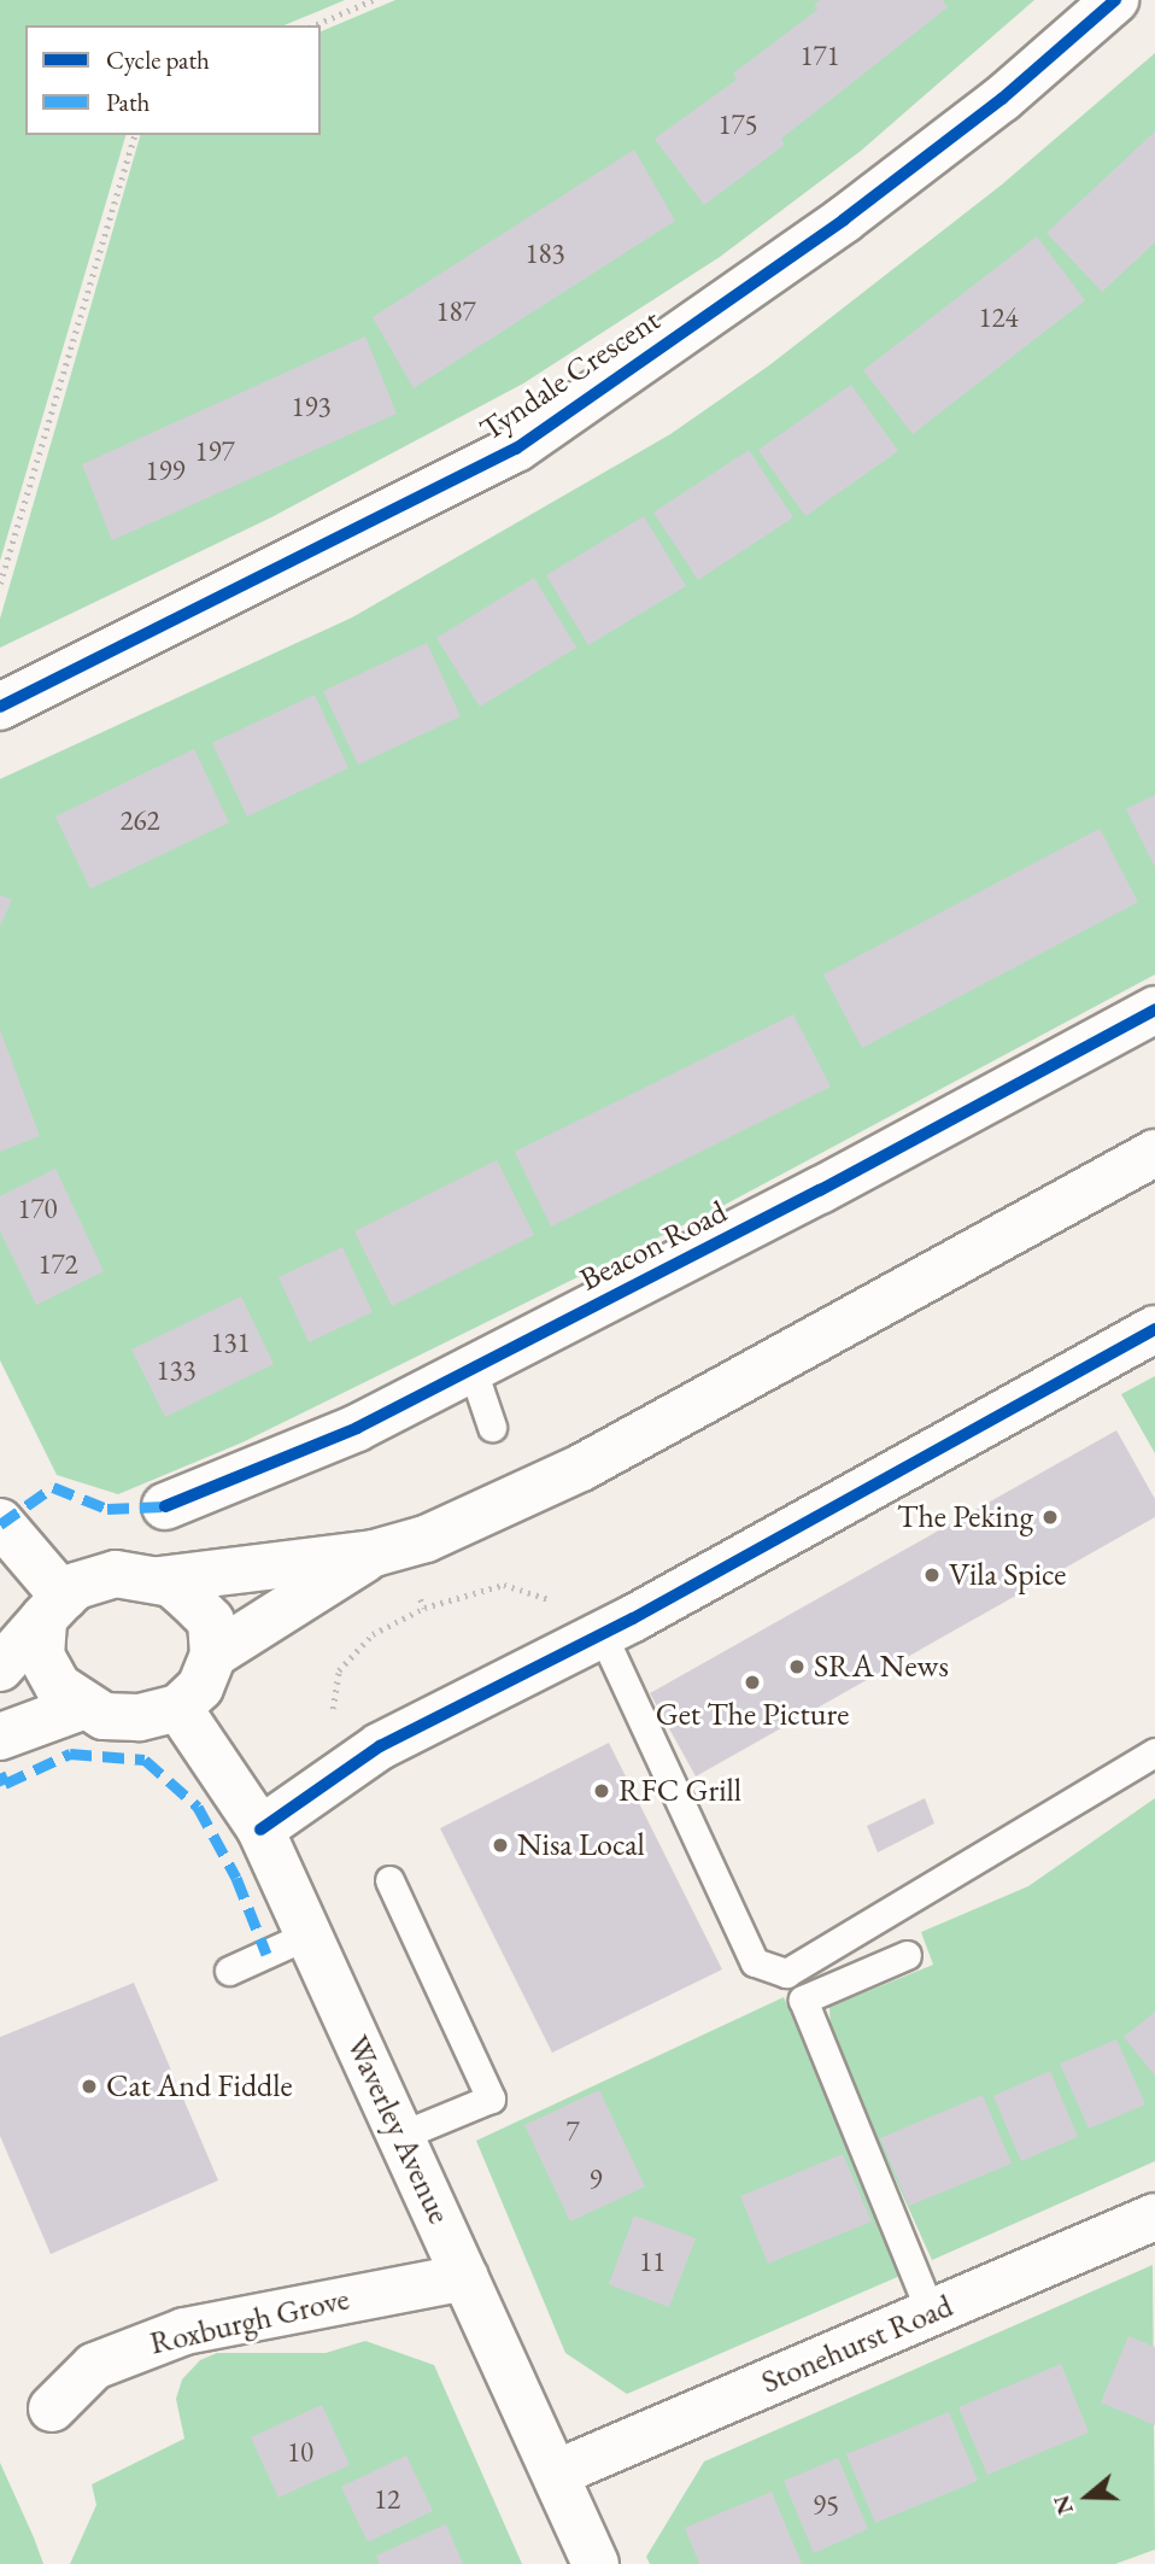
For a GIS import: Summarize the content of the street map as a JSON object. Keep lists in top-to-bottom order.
{
  "streets": {
    "street": [
      "Tyndale Crescent",
      "Beacon Road",
      "Waverley Avenue",
      "Roxburgh Grove",
      "Stonehurst Road"
    ]
  },
  "crossings": [
    ["Waverley Avenue", "Roxburgh Grove"],
    ["Waverley Avenue", "Stonehurst Road"]
  ],
  "places": [
    "The Peking",
    "Vila Spice",
    "SRA News",
    "Get The Picture",
    "RFC Grill",
    "Nisa Local",
    "Cat And Fiddle"
  ],
  "house_numbers": [
    "171",
    "175",
    "183",
    "187",
    "124",
    "193",
    "197",
    "199",
    "262",
    "170",
    "172",
    "131",
    "133",
    "7",
    "9",
    "11",
    "10",
    "12",
    "95"
  ],
  "legend": ["Cycle path", "Path"],
  "north": "left"
}
